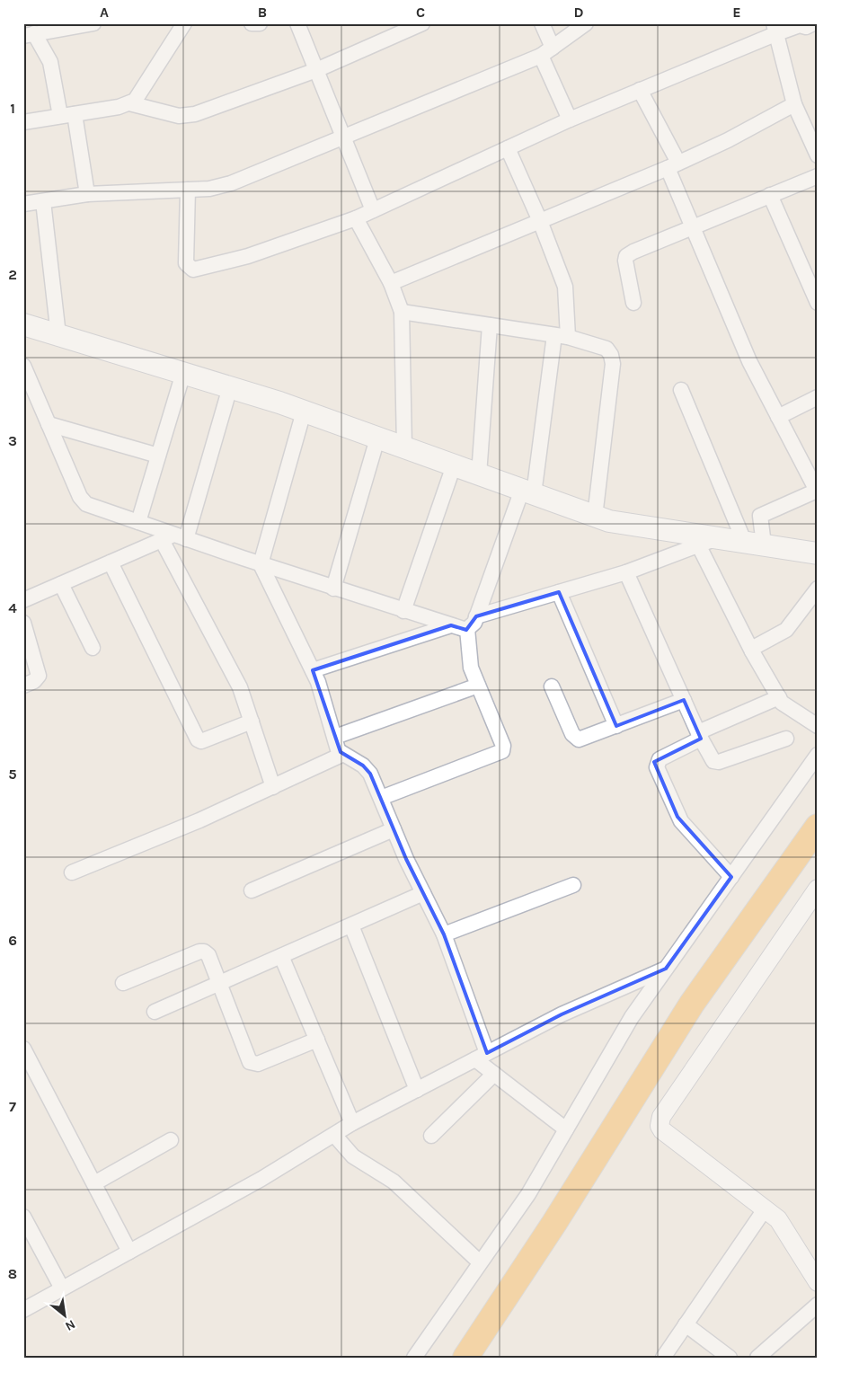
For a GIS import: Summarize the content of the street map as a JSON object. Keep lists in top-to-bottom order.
{
  "north": "bottom right",
  "grid": {
    "columns": [
      "A",
      "B",
      "C",
      "D",
      "E"
    ],
    "rows": [
      "1",
      "2",
      "3",
      "4",
      "5",
      "6",
      "7",
      "8"
    ]
  }
}
